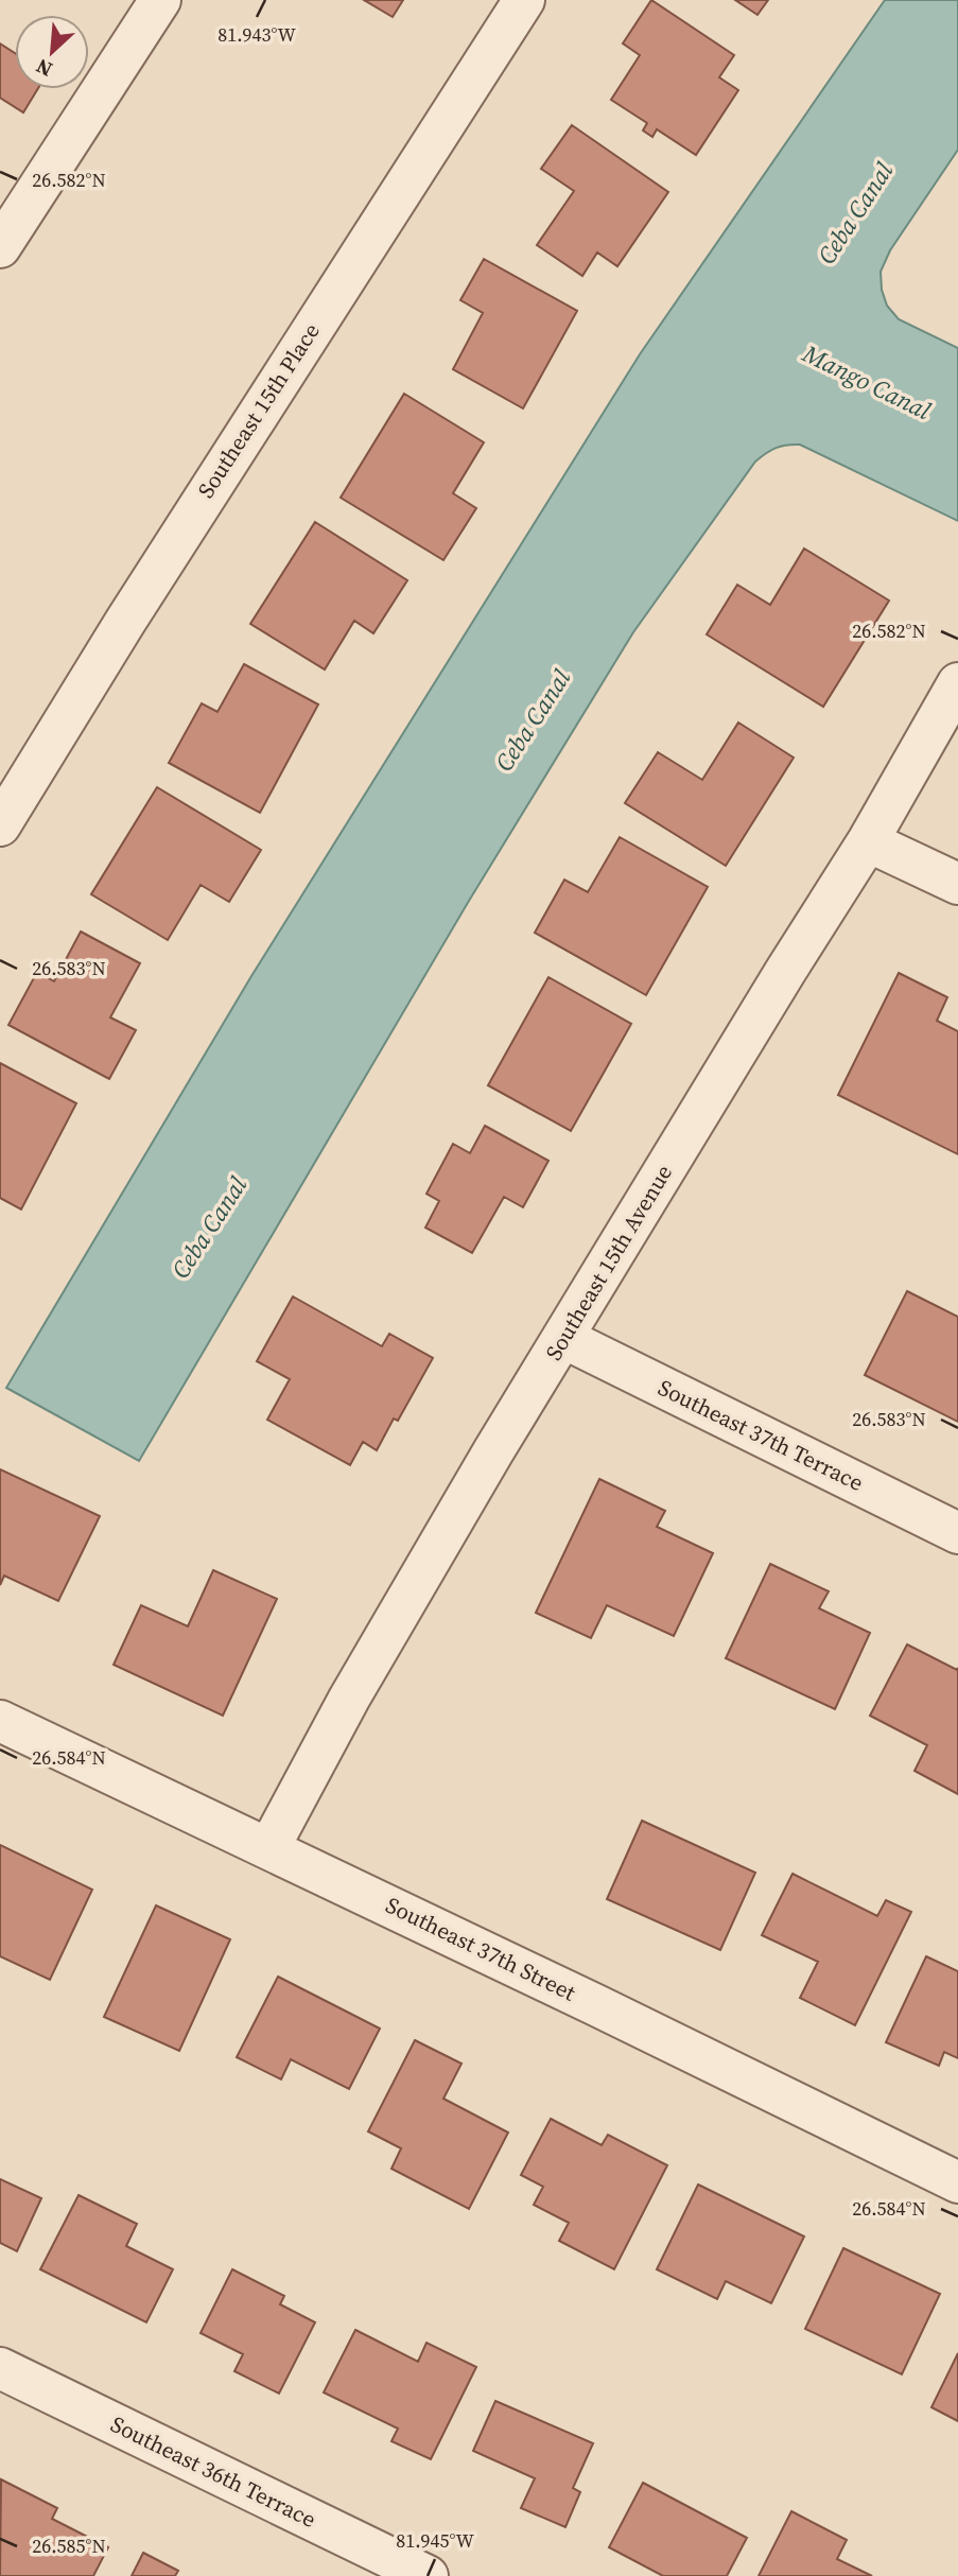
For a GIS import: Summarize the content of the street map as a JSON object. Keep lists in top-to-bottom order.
{
  "streets": {
    "street": [
      "Southeast 15th Place",
      "Southeast 15th Avenue",
      "Southeast 37th Terrace",
      "Southeast 37th Street",
      "Southeast 36th Terrace"
    ]
  },
  "crossings": [
    ["Southeast 15th Avenue", "Southeast 37th Terrace"],
    ["Southeast 15th Avenue", "Southeast 37th Street"]
  ],
  "water": ["Ceba Canal", "Mango Canal"],
  "north": "bottom left",
  "coordinates": [
    "81.943°W",
    "26.582°N",
    "26.583°N",
    "26.584°N",
    "81.945°W",
    "26.585°N"
  ]
}
